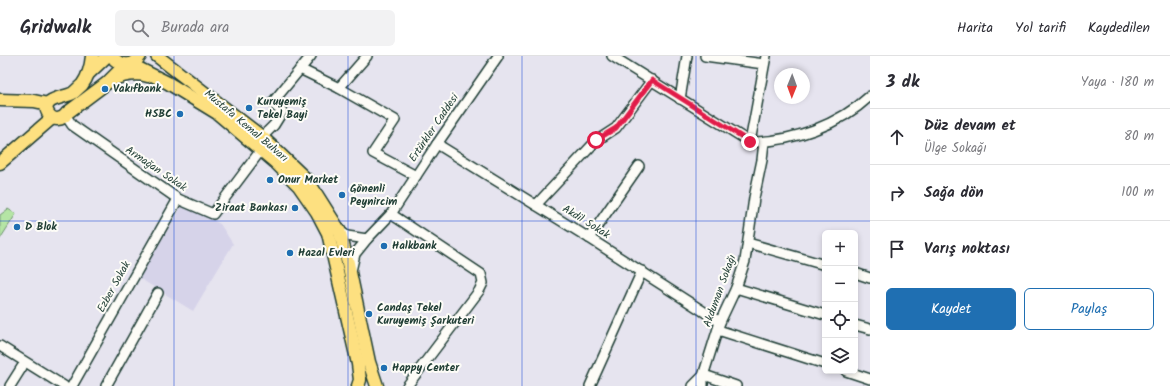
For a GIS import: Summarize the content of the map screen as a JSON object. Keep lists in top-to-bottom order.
{
  "streets": {
    "main road": ["Mustafa Kemal Bulvarı"],
    "street": [
      "Ertürkler Caddesi",
      "Armağan Sokak",
      "Akdil Sokak",
      "Ezber Sokak",
      "Akduman Sokağı"
    ]
  },
  "crossings": [
    ["Mustafa Kemal Bulvarı", "Ertürkler Caddesi"],
    ["Mustafa Kemal Bulvarı", "Armağan Sokak"],
    ["Ertürkler Caddesi", "Akdil Sokak"],
    ["Armağan Sokak", "Ezber Sokak"],
    ["Akdil Sokak", "Akduman Sokağı"]
  ],
  "places": [
    "Vakıfbank",
    "Kuruyemiş Tekel Bayi",
    "HSBC",
    "Onur Market",
    "Gönenli Peynircim",
    "Ziraat Bankası",
    "D Blok",
    "Halkbank",
    "Hazal Evleri",
    "Candaş Tekel Kuruyemiş Şarkuteri",
    "Happy Center"
  ],
  "north": "bottom",
  "page": {
    "header": "Gridwalk",
    "search": "Burada ara",
    "nav": ["Harita", "Yol tarifi", "Kaydedilen"],
    "heading": ["3 dk", "Yaya · 180 m"],
    "list": [
      ["Düz devam et", "Ülge Sokağı", "80 m"],
      ["Sağa dön", "100 m"],
      "Varış noktası"
    ],
    "map_buttons": ["+", "−"],
    "buttons": ["Kaydet", "Paylaş"]
  }
}
